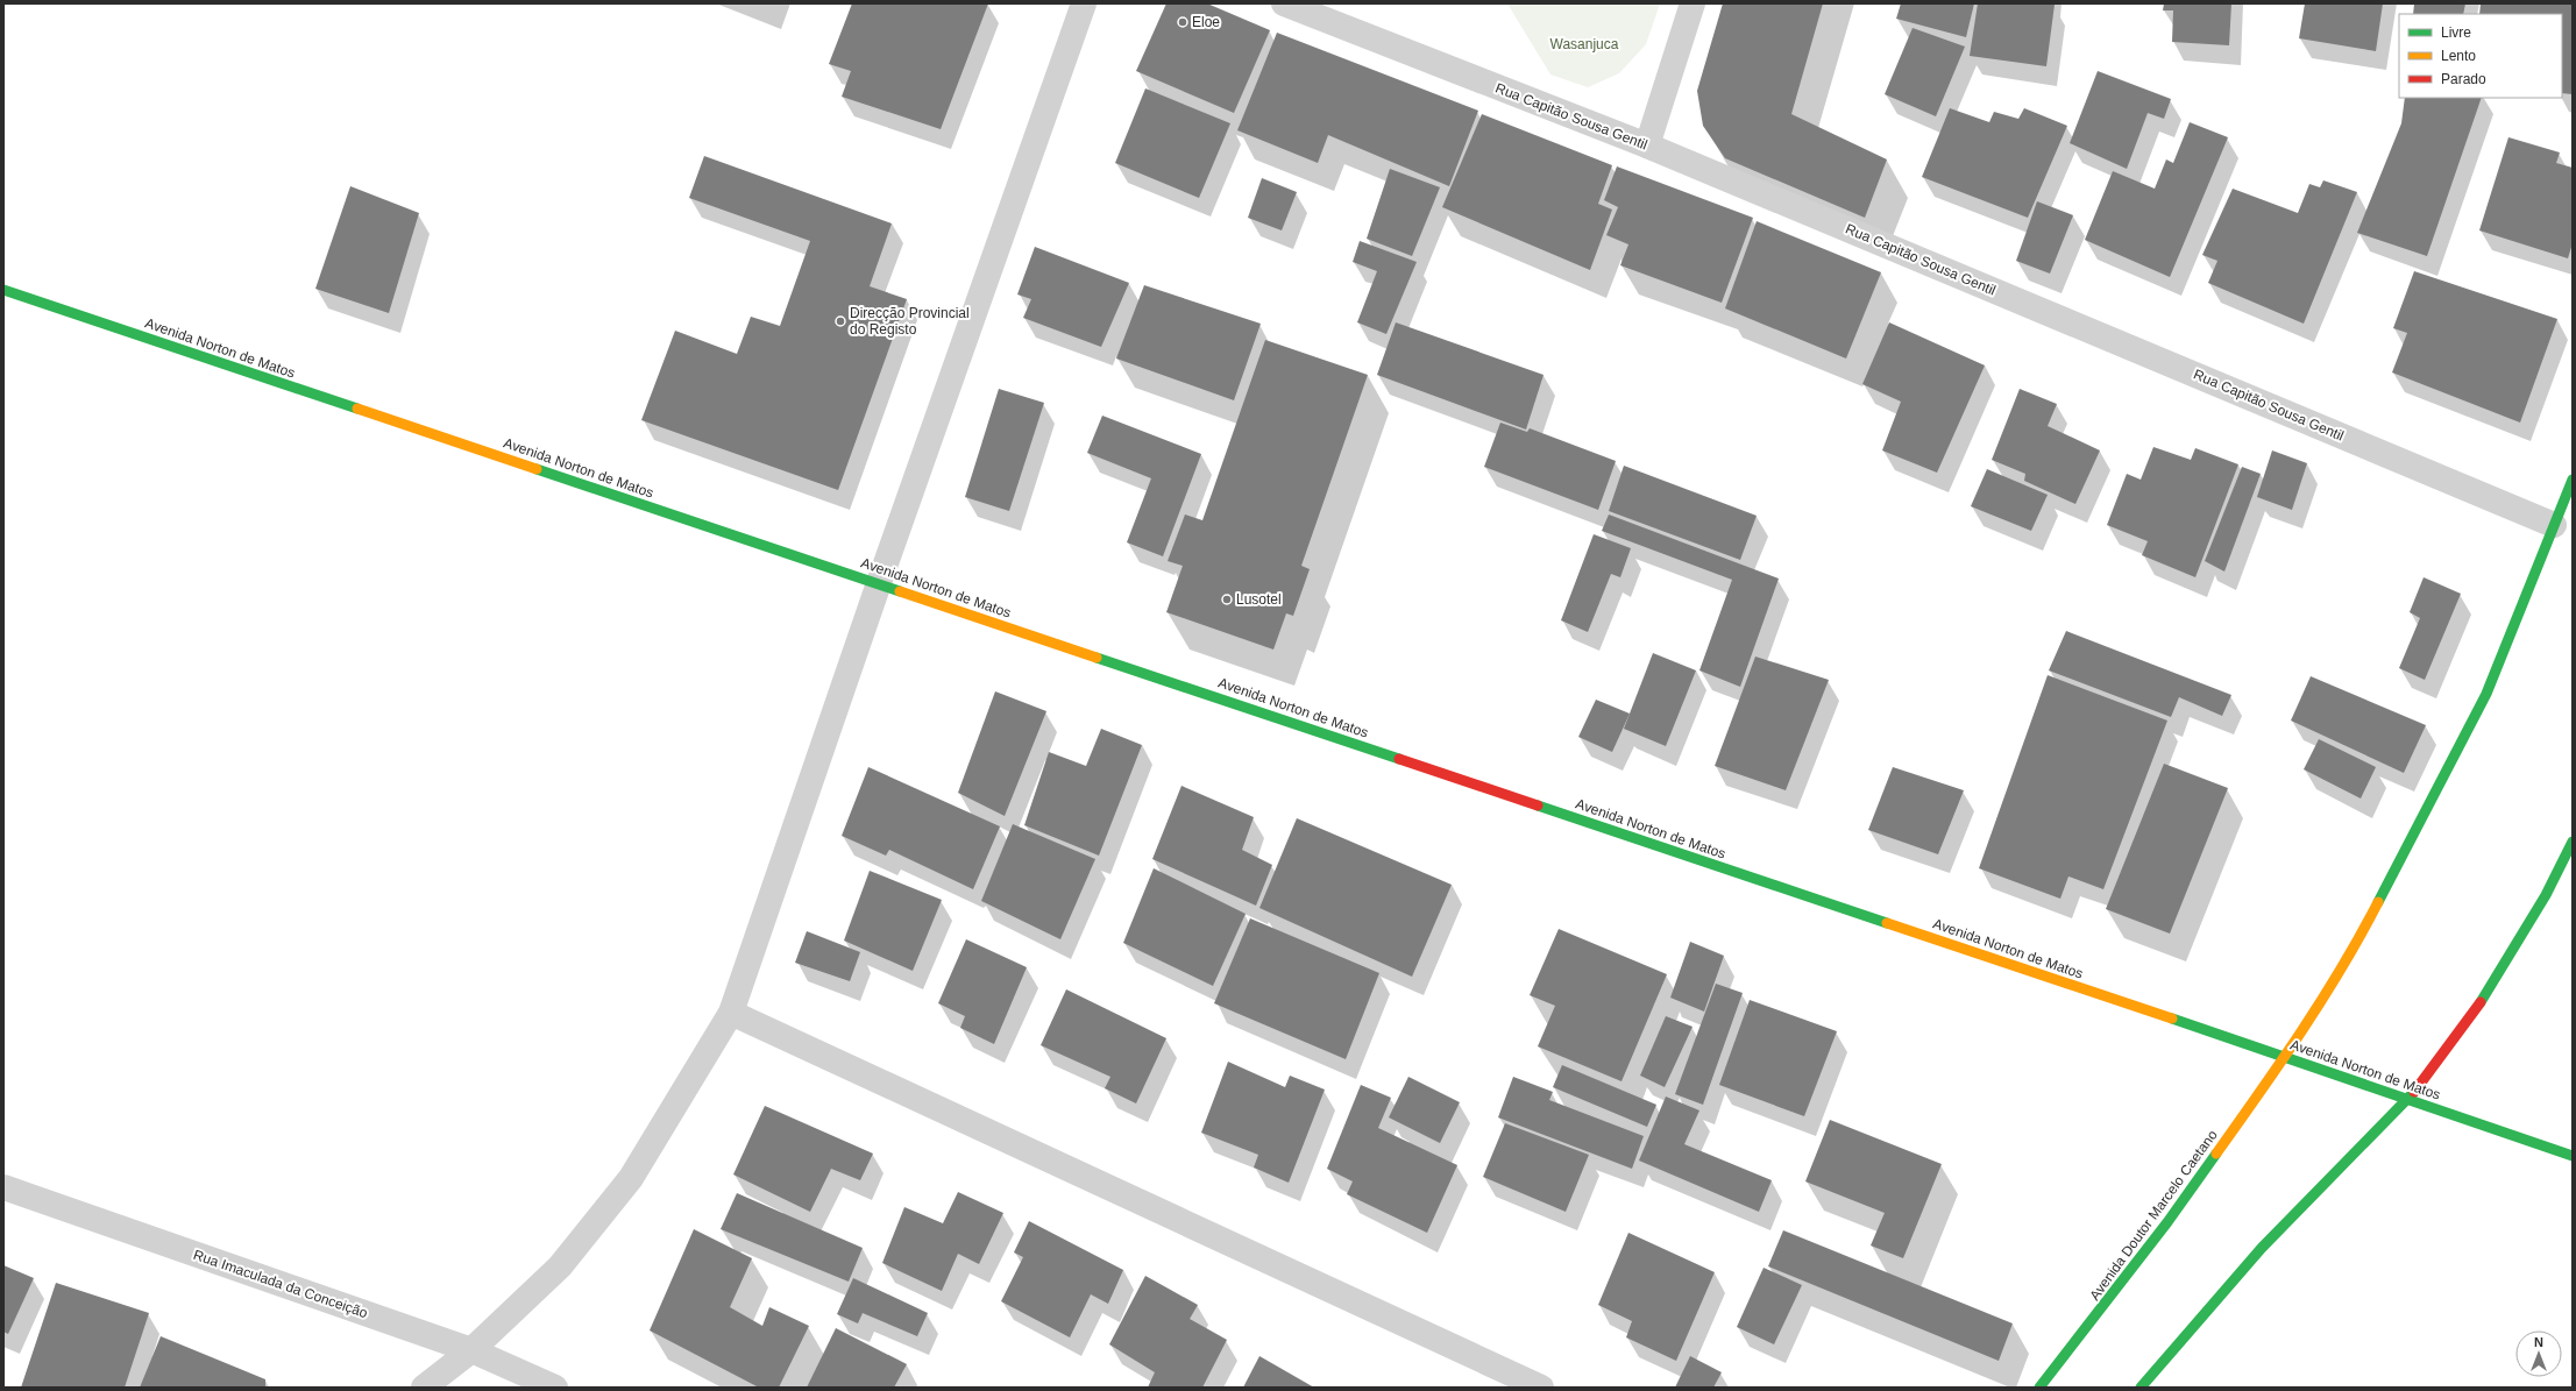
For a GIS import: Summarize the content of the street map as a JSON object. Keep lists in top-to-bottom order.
{
  "streets": {
    "main road": ["Avenida Norton de Matos", "Avenida Doutor Marcelo Caetano"],
    "street": ["Rua Capitão Sousa Gentil", "Rua Imaculada da Conceição"]
  },
  "crossings": [
    ["Rua Capitão Sousa Gentil", "Avenida Doutor Marcelo Caetano"],
    ["Avenida Norton de Matos", "Avenida Doutor Marcelo Caetano"]
  ],
  "parks": ["Wasanjuca"],
  "places": ["Eloe", "Direcção Provincial do Registo", "Lusotel"],
  "legend": ["Livre", "Lento", "Parado"],
  "north": "top"
}
